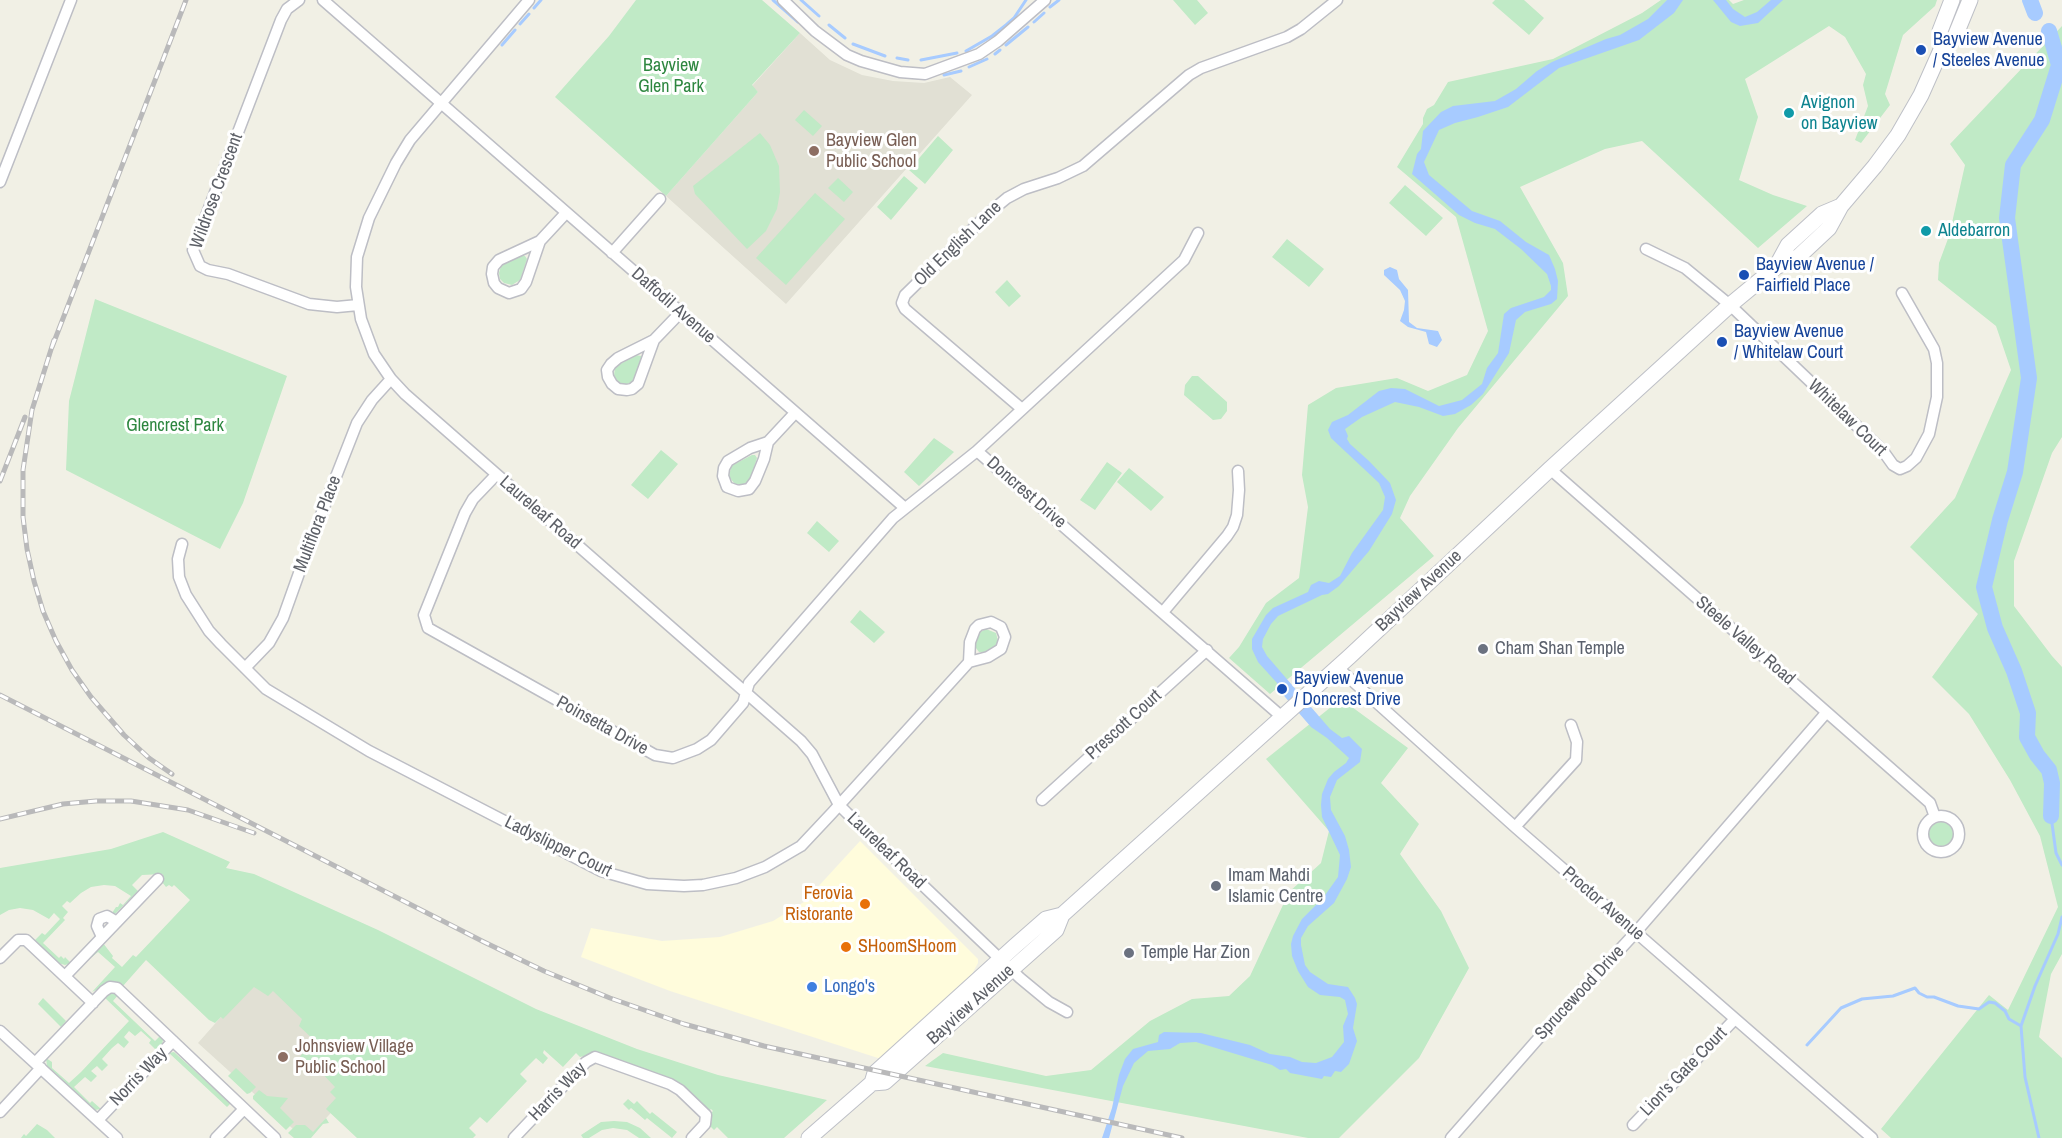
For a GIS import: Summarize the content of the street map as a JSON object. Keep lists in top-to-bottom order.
{
  "streets": {
    "main road": ["Bayview Avenue"],
    "street": [
      "Wildrose Crescent",
      "Old English Lane",
      "Daffodil Avenue",
      "Whitelaw Court",
      "Doncrest Drive",
      "Laureleaf Road",
      "Multiflora Place",
      "Steele Valley Road",
      "Prescott Court",
      "Poinsetta Drive",
      "Ladyslipper Court",
      "Proctor Avenue",
      "Sprucewood Drive",
      "Lion's Gate Court",
      "Norris Way",
      "Harris Way"
    ]
  },
  "crossings": [
    ["Wildrose Crescent", "Laureleaf Road"],
    ["Old English Lane", "Doncrest Drive"],
    ["Daffodil Avenue", "Laureleaf Road"],
    ["Daffodil Avenue", "Poinsetta Drive"],
    ["Whitelaw Court", "Bayview Avenue"],
    ["Doncrest Drive", "Bayview Avenue"],
    ["Doncrest Drive", "Prescott Court"],
    ["Doncrest Drive", "Poinsetta Drive"],
    ["Laureleaf Road", "Multiflora Place"],
    ["Laureleaf Road", "Bayview Avenue"],
    ["Laureleaf Road", "Poinsetta Drive"],
    ["Laureleaf Road", "Ladyslipper Court"],
    ["Multiflora Place", "Ladyslipper Court"],
    ["Bayview Avenue", "Steele Valley Road"],
    ["Bayview Avenue", "Proctor Avenue"],
    ["Steele Valley Road", "Sprucewood Drive"],
    ["Proctor Avenue", "Sprucewood Drive"],
    ["Proctor Avenue", "Lion's Gate Court"]
  ],
  "parks": ["Bayview Glen Park", "Glencrest Park"],
  "places": [
    "Bayview Avenue / Steeles Avenue",
    "Avignon on Bayview",
    "Bayview Glen Public School",
    "Aldebarron",
    "Bayview Avenue / Fairfield Place",
    "Bayview Avenue / Whitelaw Court",
    "Cham Shan Temple",
    "Bayview Avenue / Doncrest Drive",
    "Imam Mahdi Islamic Centre",
    "Ferovia Ristorante",
    "SHoomSHoom",
    "Temple Har Zion",
    "Longo's",
    "Johnsview Village Public School"
  ]
}
